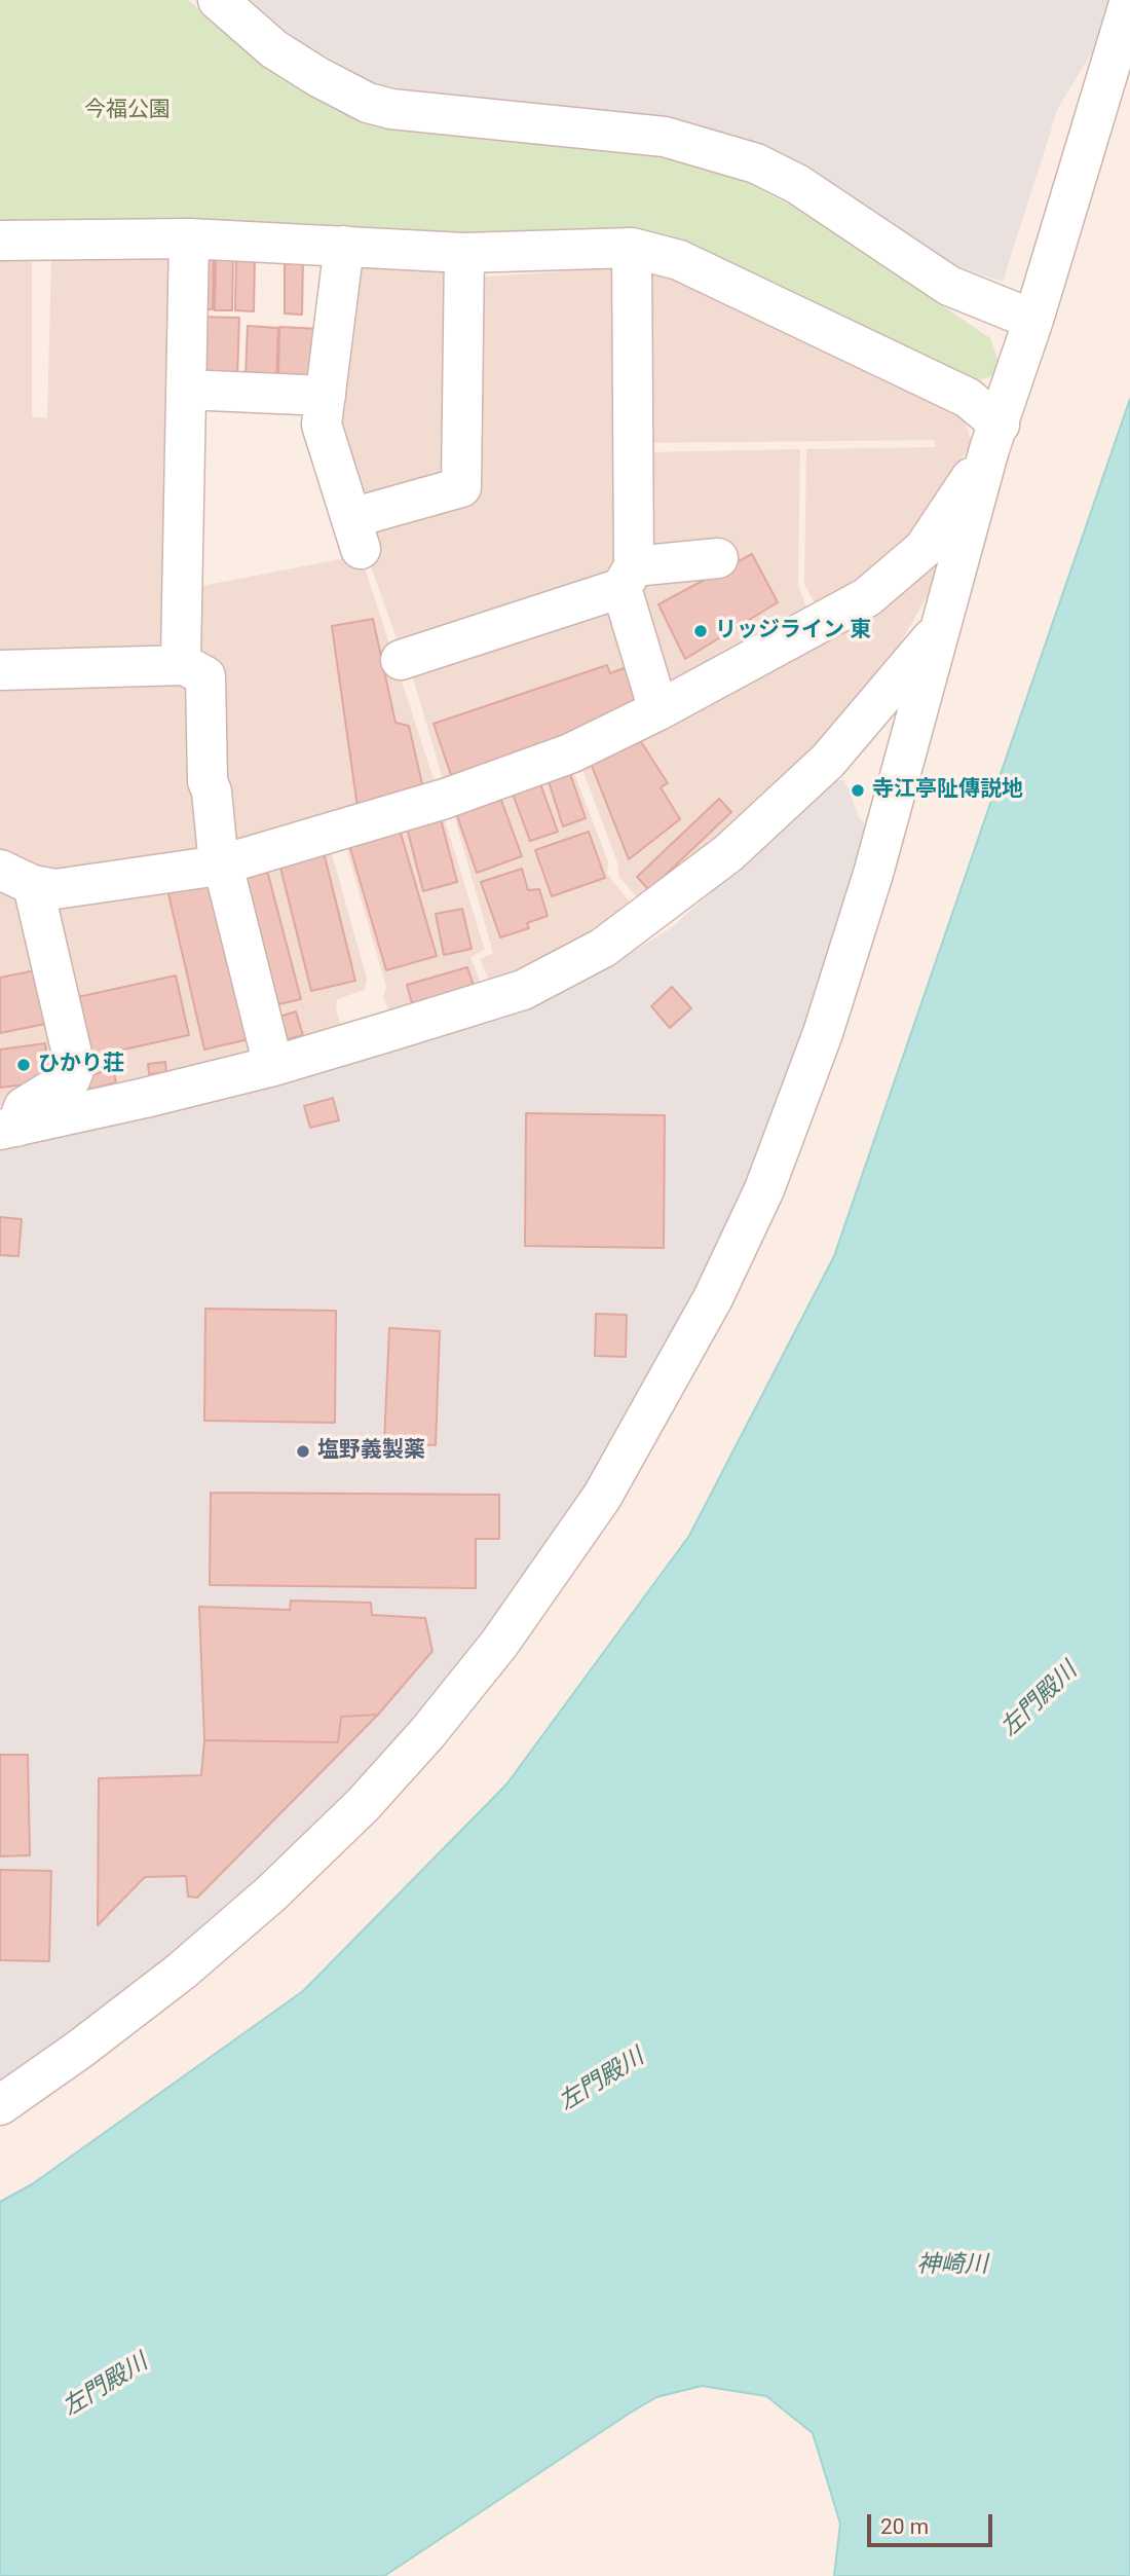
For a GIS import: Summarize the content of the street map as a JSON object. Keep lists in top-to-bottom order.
{
  "water": ["左門殿川", "神崎川"],
  "parks": ["今福公園"],
  "places": [
    "リッジライン 東",
    "寺江亭阯傳説地",
    "ひかり荘",
    "塩野義製薬"
  ],
  "scale_bar": "20 m"
}
